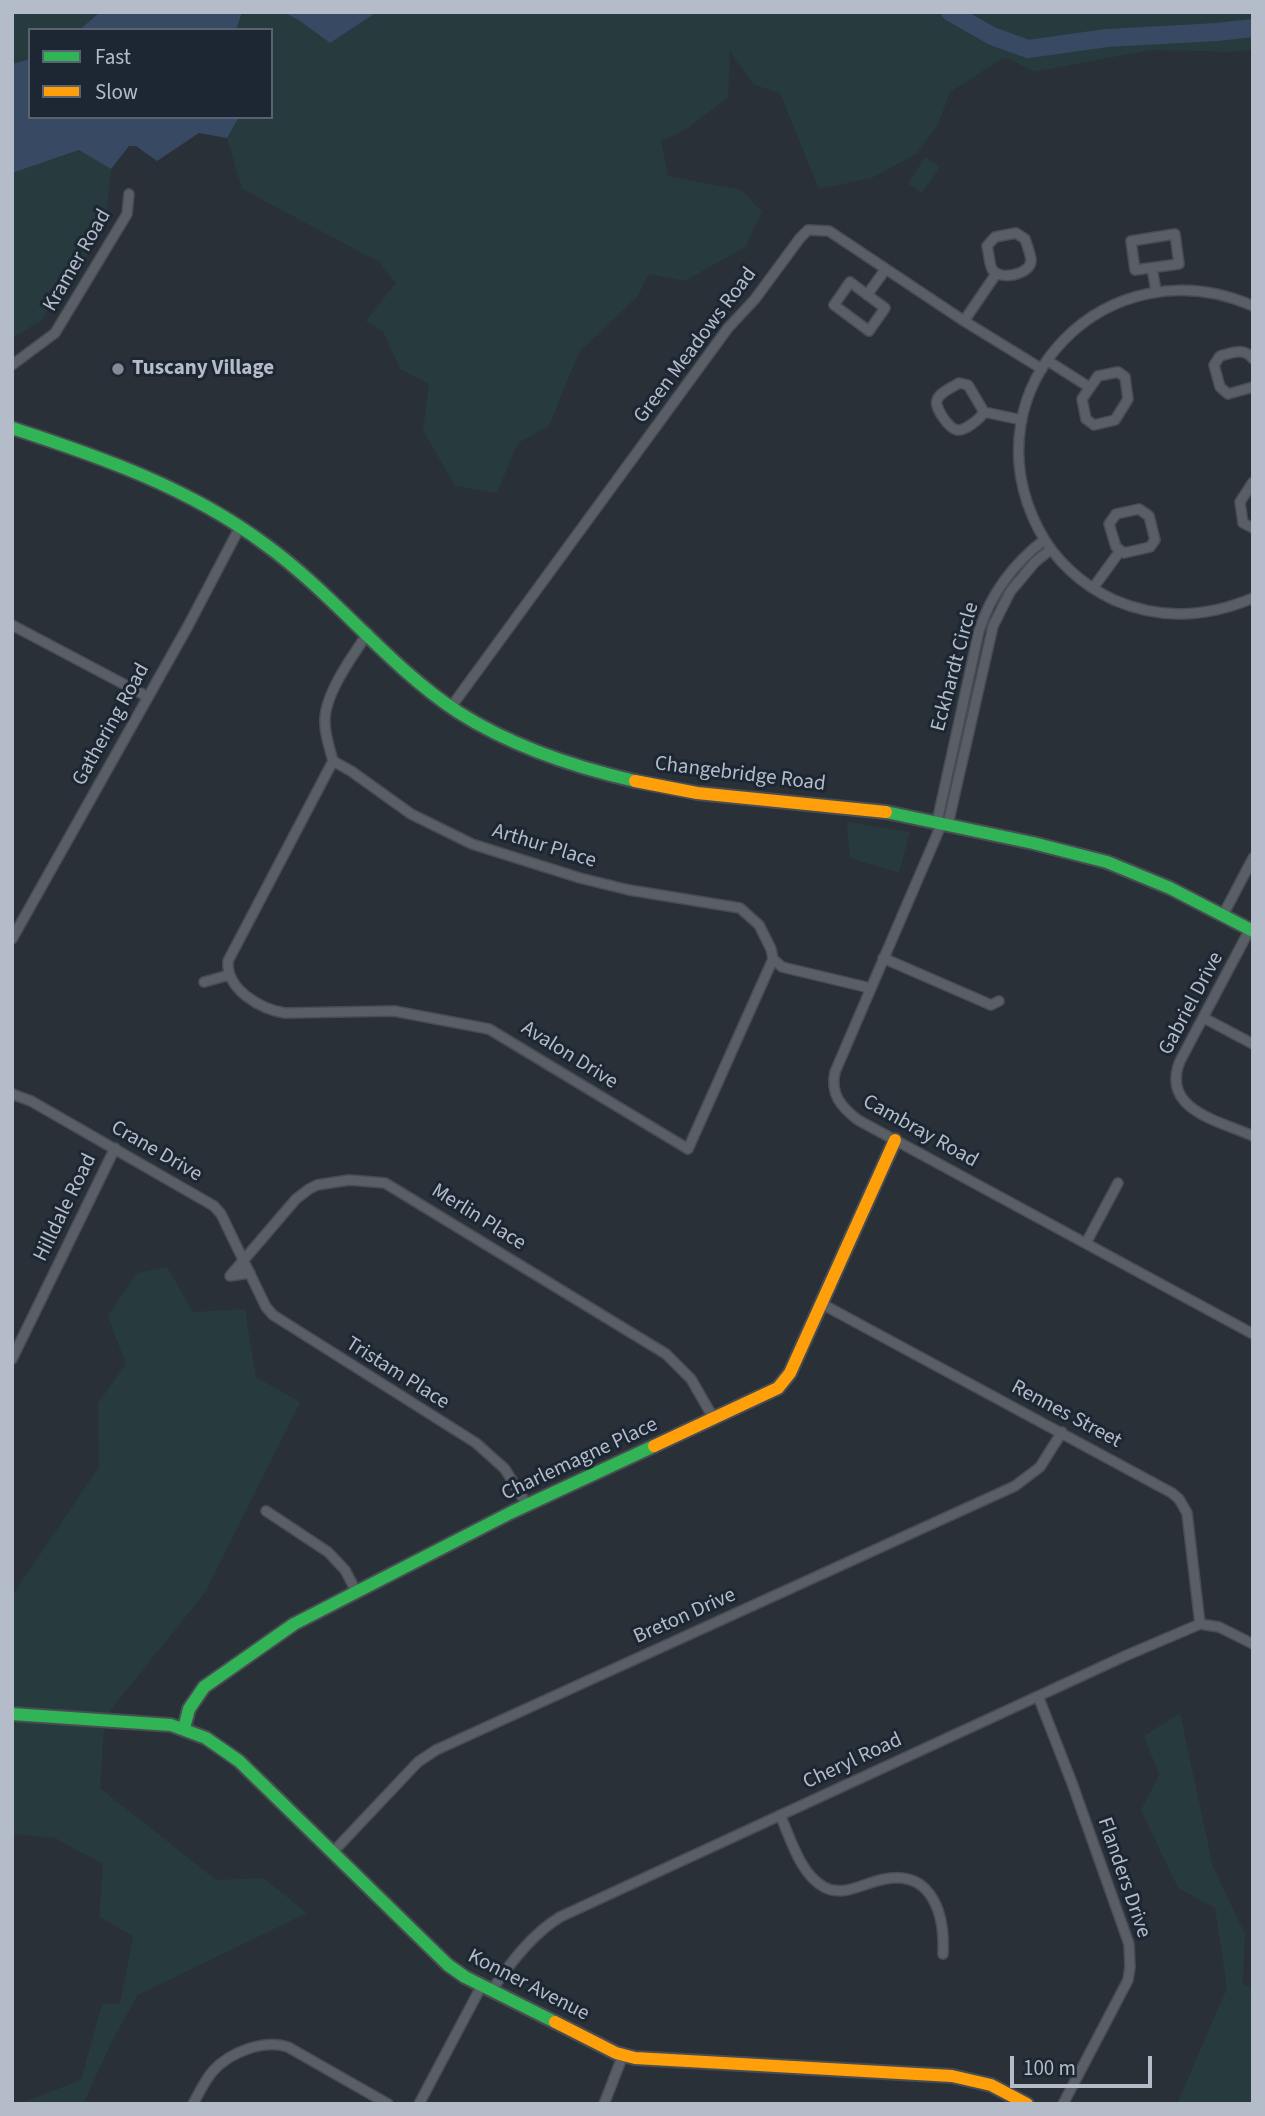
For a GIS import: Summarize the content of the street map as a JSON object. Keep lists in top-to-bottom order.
{
  "streets": {
    "street": [
      "Kramer Road",
      "Green Meadows Road",
      "Eckhardt Circle",
      "Gathering Road",
      "Changebridge Road",
      "Arthur Place",
      "Gabriel Drive",
      "Avalon Drive",
      "Cambray Road",
      "Crane Drive",
      "Hilldale Road",
      "Merlin Place",
      "Tristam Place",
      "Rennes Street",
      "Charlemagne Place",
      "Breton Drive",
      "Cheryl Road",
      "Flanders Drive",
      "Konner Avenue"
    ]
  },
  "crossings": [
    ["Green Meadows Road", "Changebridge Road"],
    ["Eckhardt Circle", "Changebridge Road"],
    ["Eckhardt Circle", "Cambray Road"],
    ["Gathering Road", "Changebridge Road"],
    ["Changebridge Road", "Gabriel Drive"],
    ["Changebridge Road", "Cambray Road"],
    ["Arthur Place", "Avalon Drive"],
    ["Cambray Road", "Charlemagne Place"],
    ["Crane Drive", "Hilldale Road"],
    ["Crane Drive", "Merlin Place"],
    ["Crane Drive", "Tristam Place"],
    ["Merlin Place", "Charlemagne Place"],
    ["Tristam Place", "Charlemagne Place"],
    ["Rennes Street", "Charlemagne Place"],
    ["Rennes Street", "Breton Drive"],
    ["Rennes Street", "Cheryl Road"],
    ["Charlemagne Place", "Konner Avenue"],
    ["Breton Drive", "Konner Avenue"],
    ["Cheryl Road", "Flanders Drive"],
    ["Cheryl Road", "Konner Avenue"]
  ],
  "places": ["Tuscany Village"],
  "legend": ["Fast", "Slow"],
  "scale_bar": "100 m"
}
